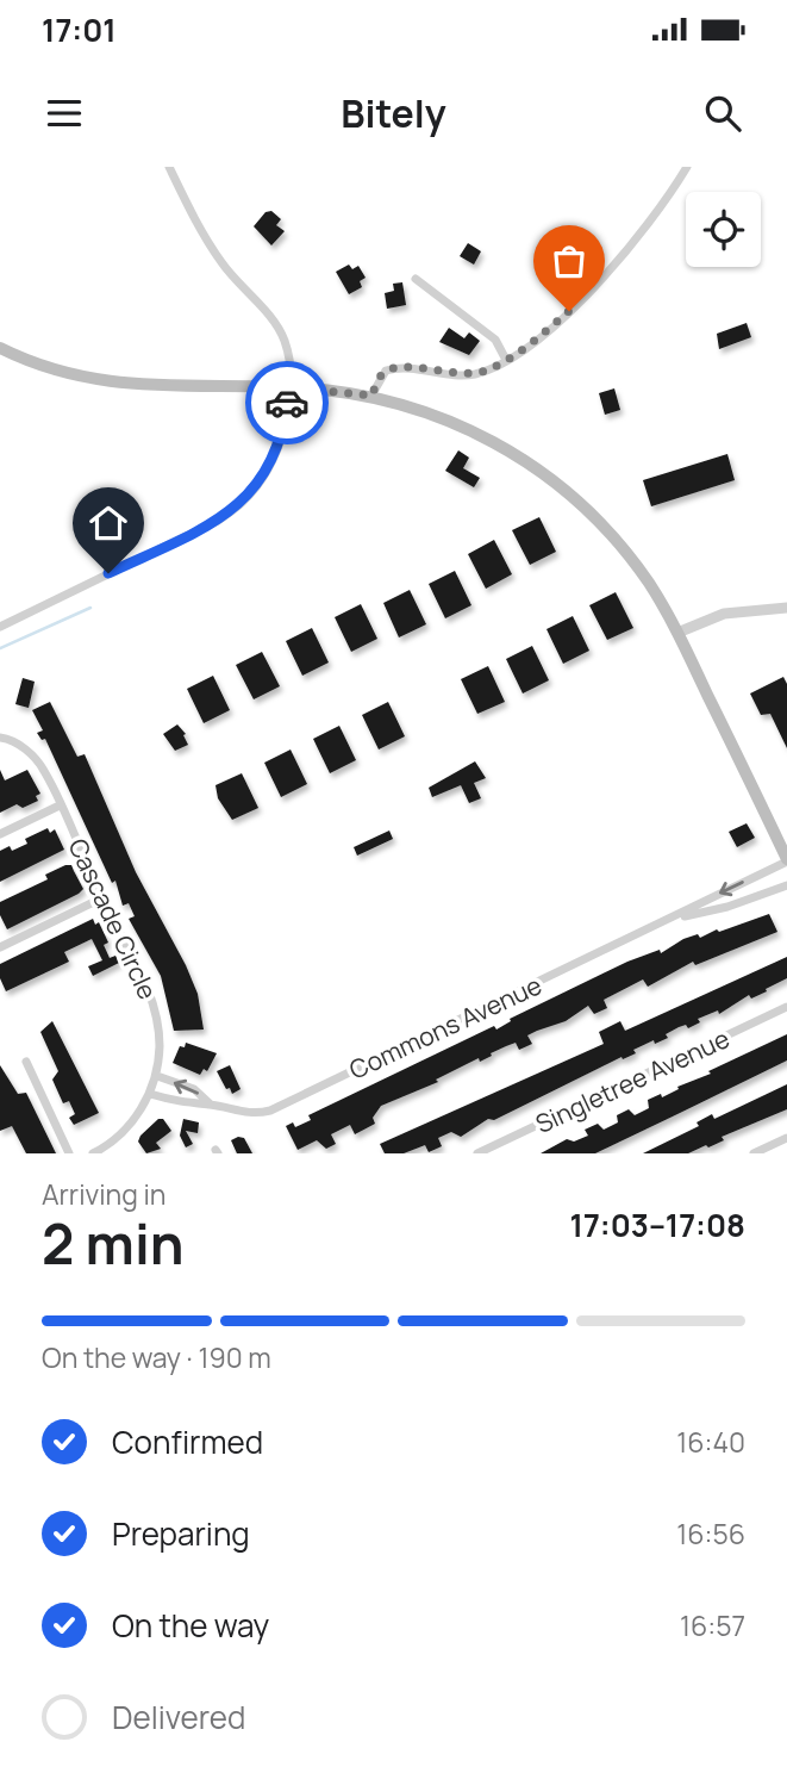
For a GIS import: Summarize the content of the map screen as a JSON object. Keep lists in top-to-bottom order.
{
  "streets": {
    "street": ["Cascade Circle", "Commons Avenue", "Singletree Avenue"]
  },
  "crossings": [
    ["Cascade Circle", "Commons Avenue"]
  ],
  "page": {
    "status": "17:01",
    "header": "Bitely",
    "heading": ["2 min", "Arriving in", "17:03–17:08"],
    "bar": "On the way · 190 m",
    "list": [
      ["Confirmed", "16:40"],
      ["Preparing", "16:56"],
      ["On the way", "16:57"],
      "Delivered"
    ]
  }
}
